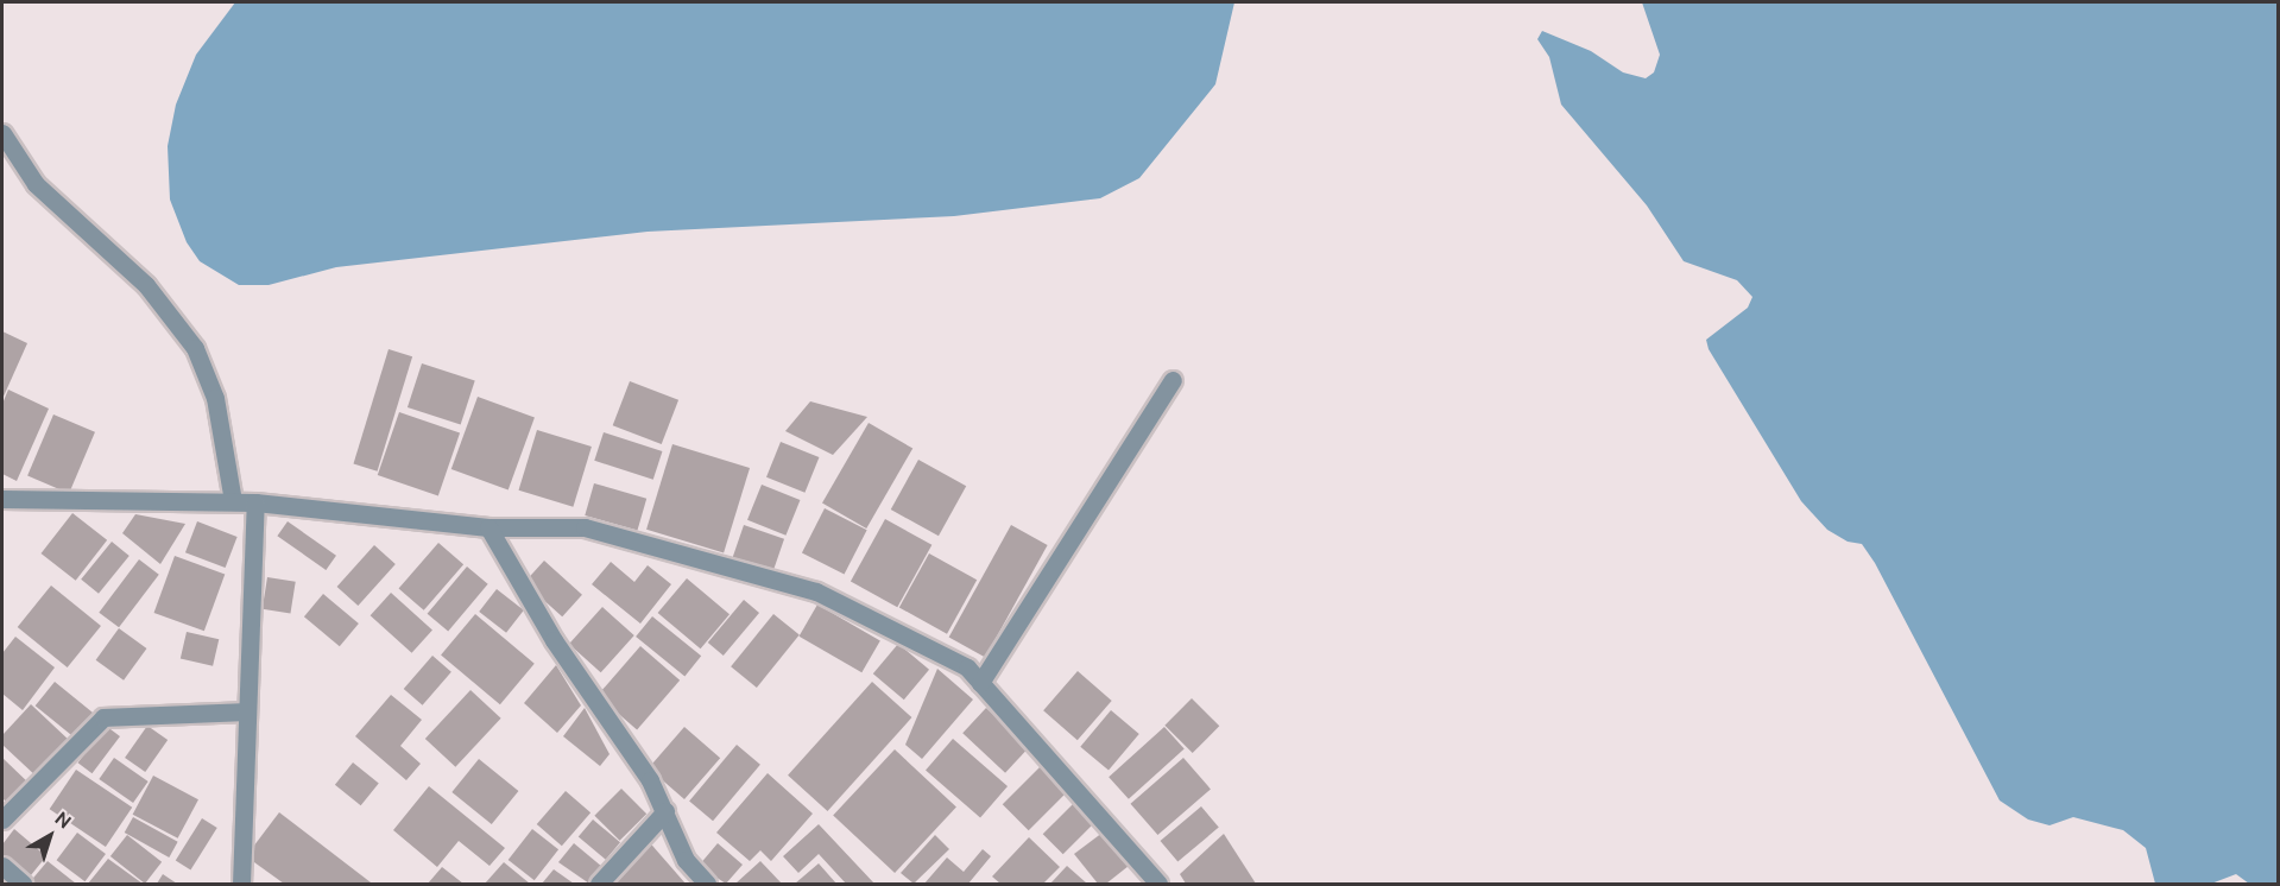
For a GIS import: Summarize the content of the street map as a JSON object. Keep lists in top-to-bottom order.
{
  "north": "top right"
}
